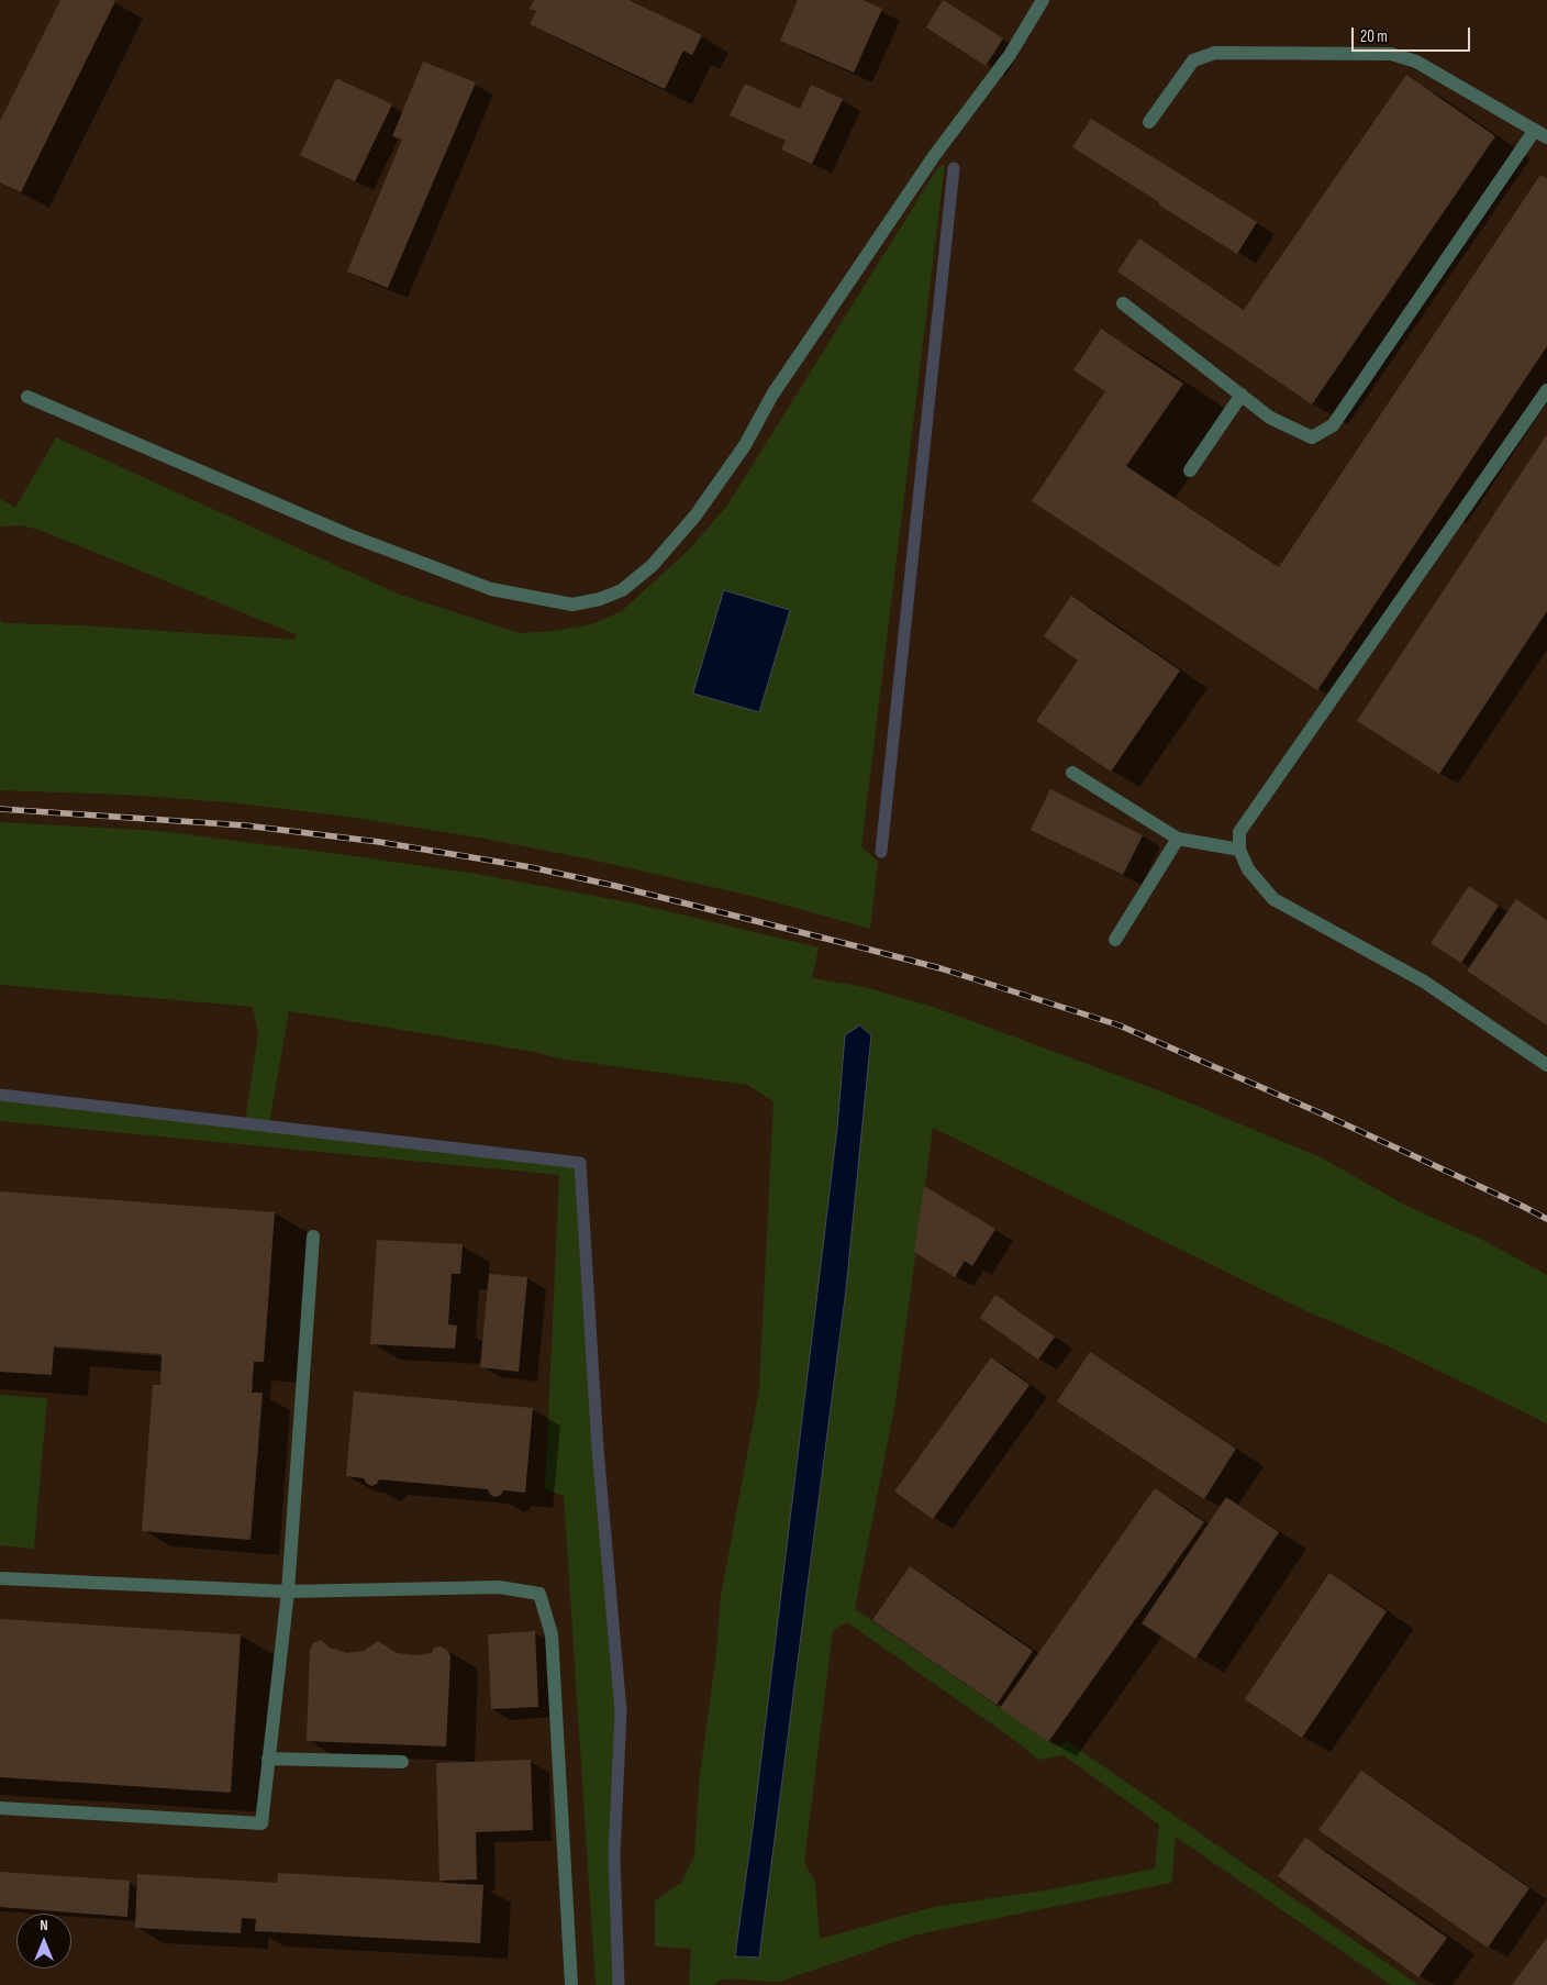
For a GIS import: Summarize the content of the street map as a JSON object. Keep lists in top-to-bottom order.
{
  "scale_bar": "20 m",
  "north": "top"
}
